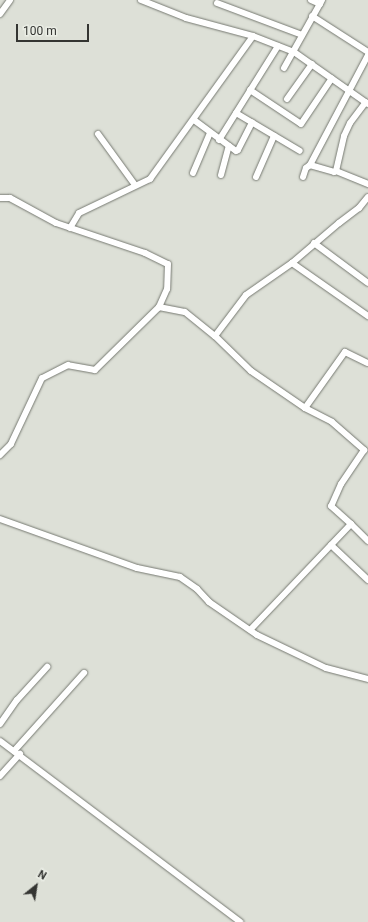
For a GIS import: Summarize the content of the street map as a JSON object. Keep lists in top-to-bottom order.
{
  "scale_bar": "100 m",
  "north": "top right"
}
